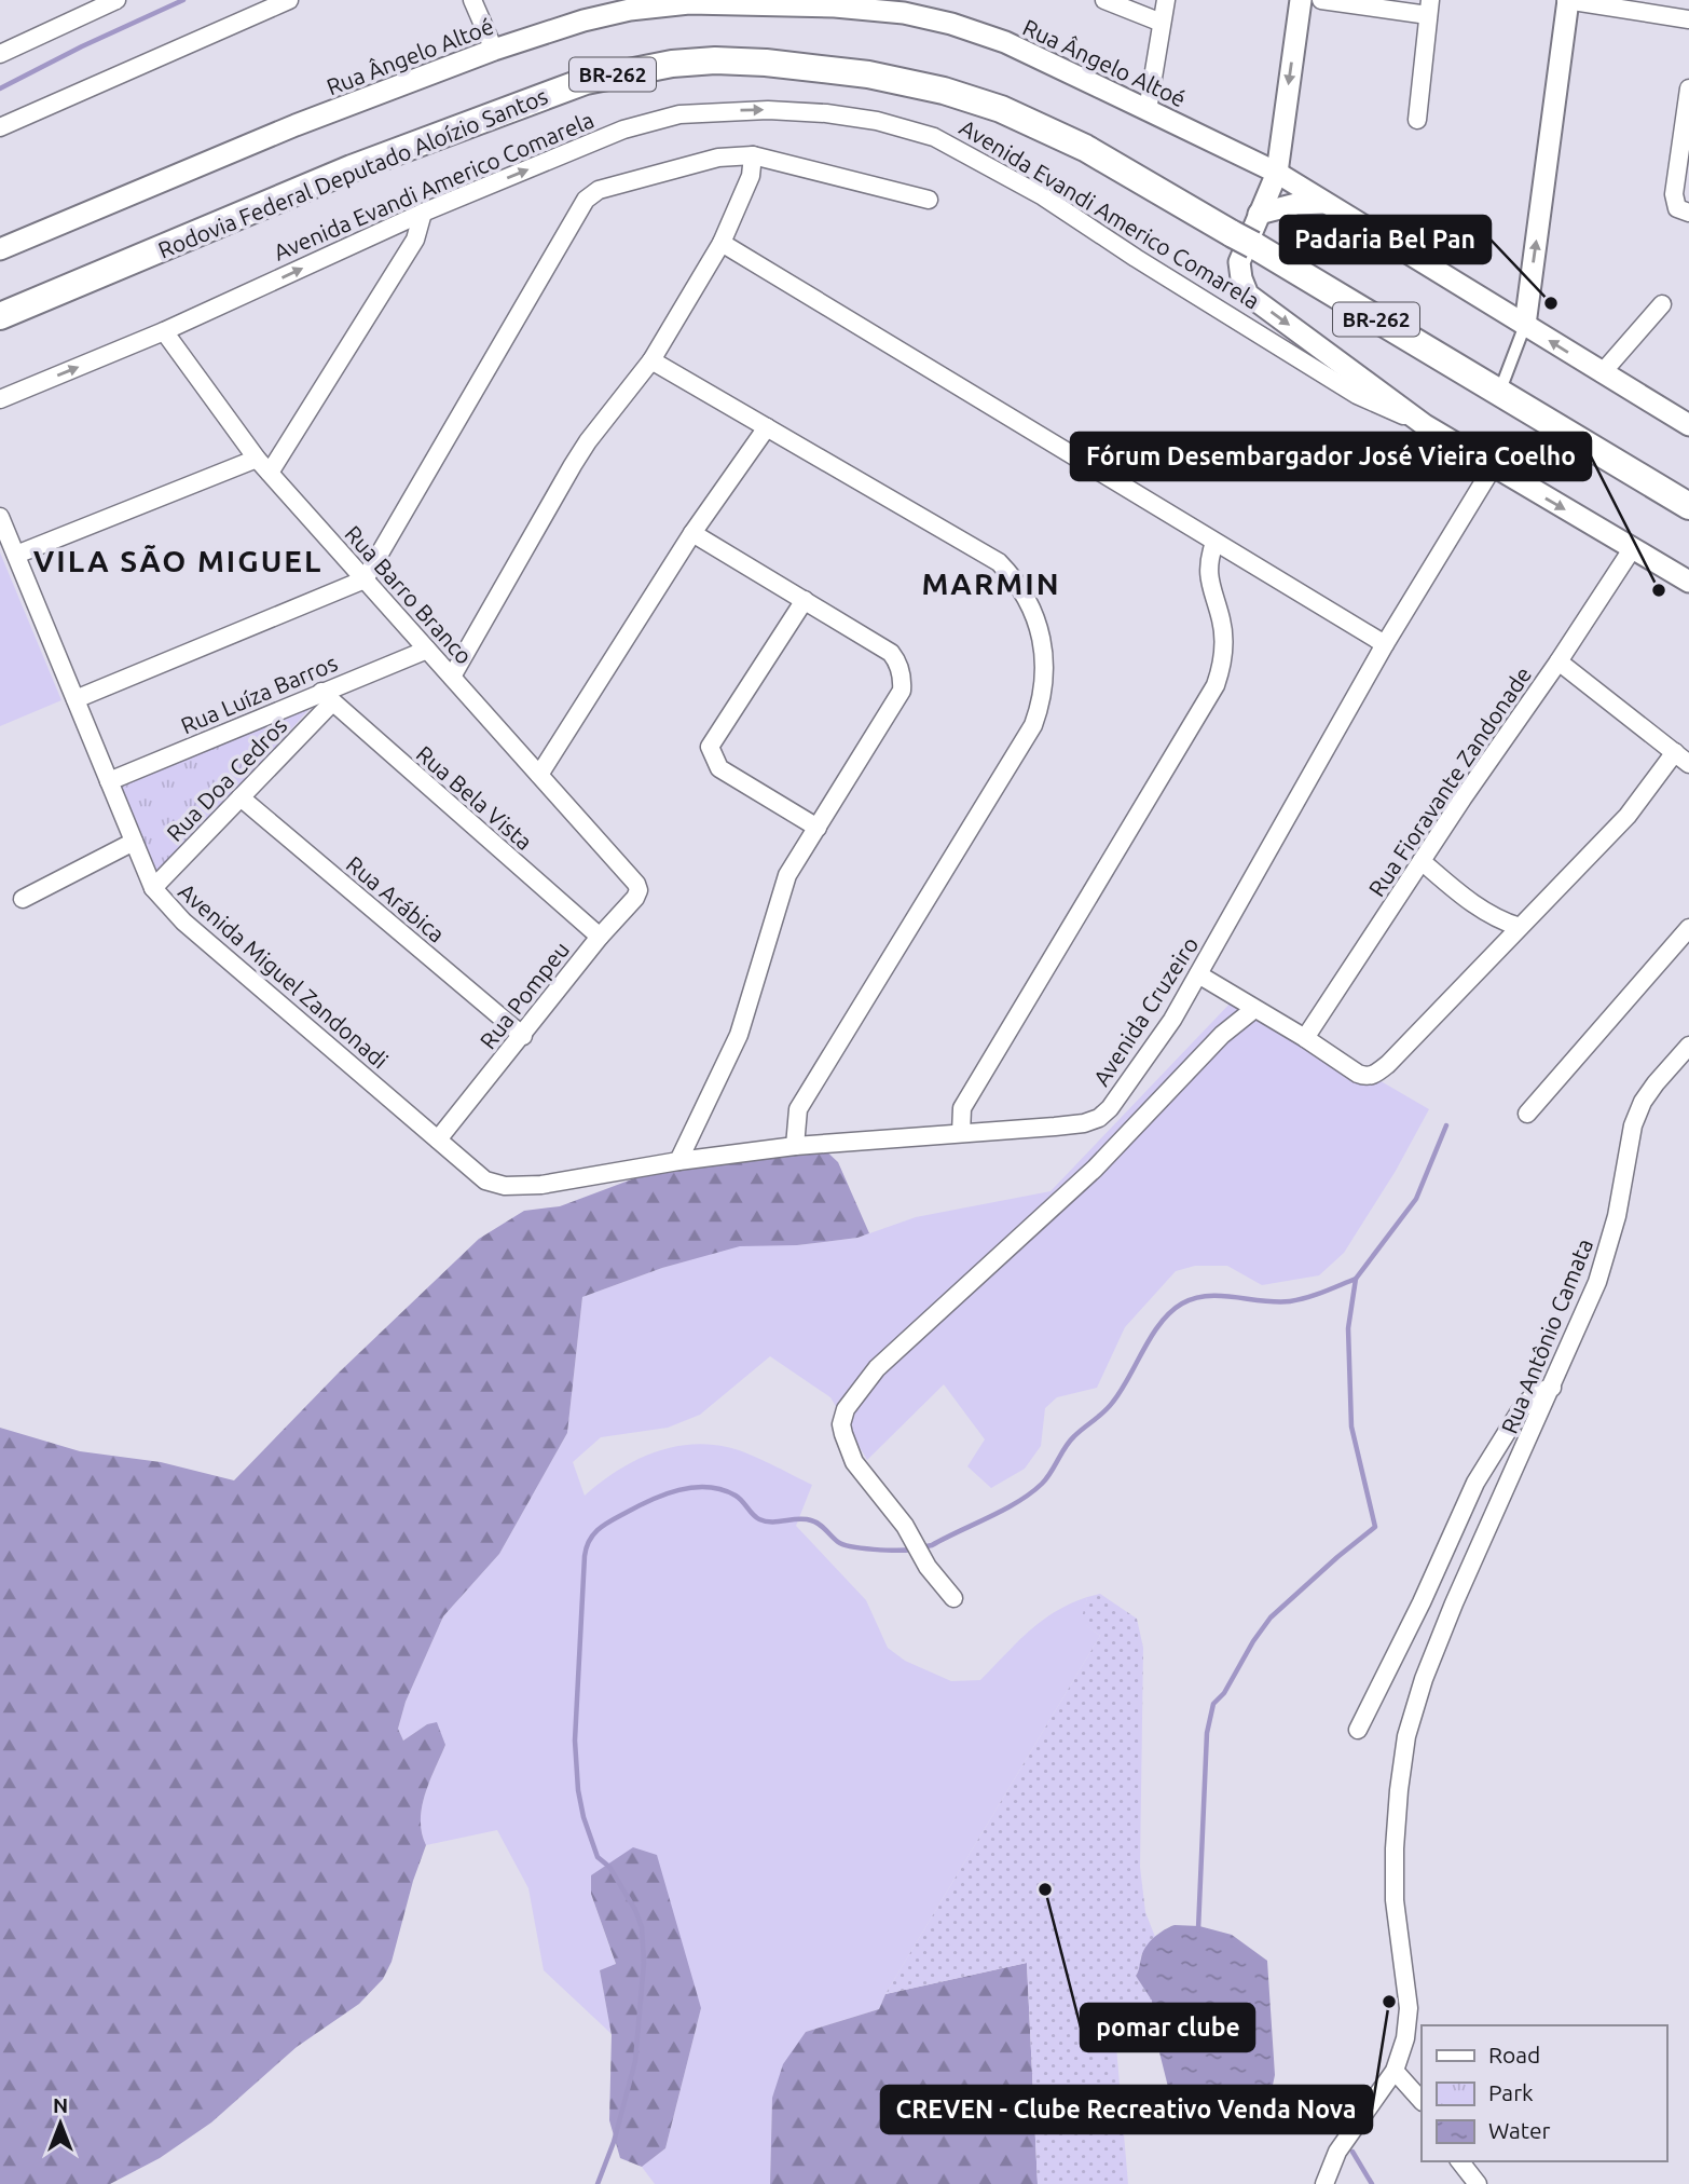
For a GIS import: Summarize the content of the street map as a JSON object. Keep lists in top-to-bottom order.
{
  "streets": {
    "highway": ["BR-262", "Rodovia Federal Deputado Aloízio Santos"],
    "street": [
      "Rua Ângelo Altoé",
      "Avenida Evandi Americo Comarela",
      "Rua Barro Branco",
      "Rua Luíza Barros",
      "Rua Doa Cedros",
      "Rua Fioravante Zandonade",
      "Rua Bela Vista",
      "Rua Arábica",
      "Avenida Miguel Zandonadi",
      "Rua Pompeu",
      "Avenida Cruzeiro",
      "Rua Antônio Camata"
    ]
  },
  "crossings": [
    ["Avenida Evandi Americo Comarela", "Rua Barro Branco"],
    ["Avenida Evandi Americo Comarela", "Rua Fioravante Zandonade"],
    ["Avenida Evandi Americo Comarela", "Avenida Cruzeiro"],
    ["Rua Barro Branco", "Rua Luíza Barros"],
    ["Rua Barro Branco", "Rua Pompeu"],
    ["Rua Luíza Barros", "Rua Doa Cedros"],
    ["Rua Luíza Barros", "Rua Bela Vista"],
    ["Rua Luíza Barros", "Avenida Miguel Zandonadi"],
    ["Rua Doa Cedros", "Rua Bela Vista"],
    ["Rua Doa Cedros", "Rua Arábica"],
    ["Rua Doa Cedros", "Avenida Miguel Zandonadi"],
    ["Rua Bela Vista", "Rua Pompeu"],
    ["Rua Arábica", "Rua Pompeu"],
    ["Avenida Miguel Zandonadi", "Rua Pompeu"],
    ["Avenida Miguel Zandonadi", "Avenida Cruzeiro"]
  ],
  "one_way": ["Avenida Evandi Americo Comarela"],
  "districts": ["VILA SÃO MIGUEL", "MARMIN"],
  "places": [
    "Padaria Bel Pan",
    "Fórum Desembargador José Vieira Coelho",
    "pomar clube",
    "CREVEN - Clube Recreativo Venda Nova"
  ],
  "legend": ["Road", "Park", "Water"],
  "north": "top"
}
